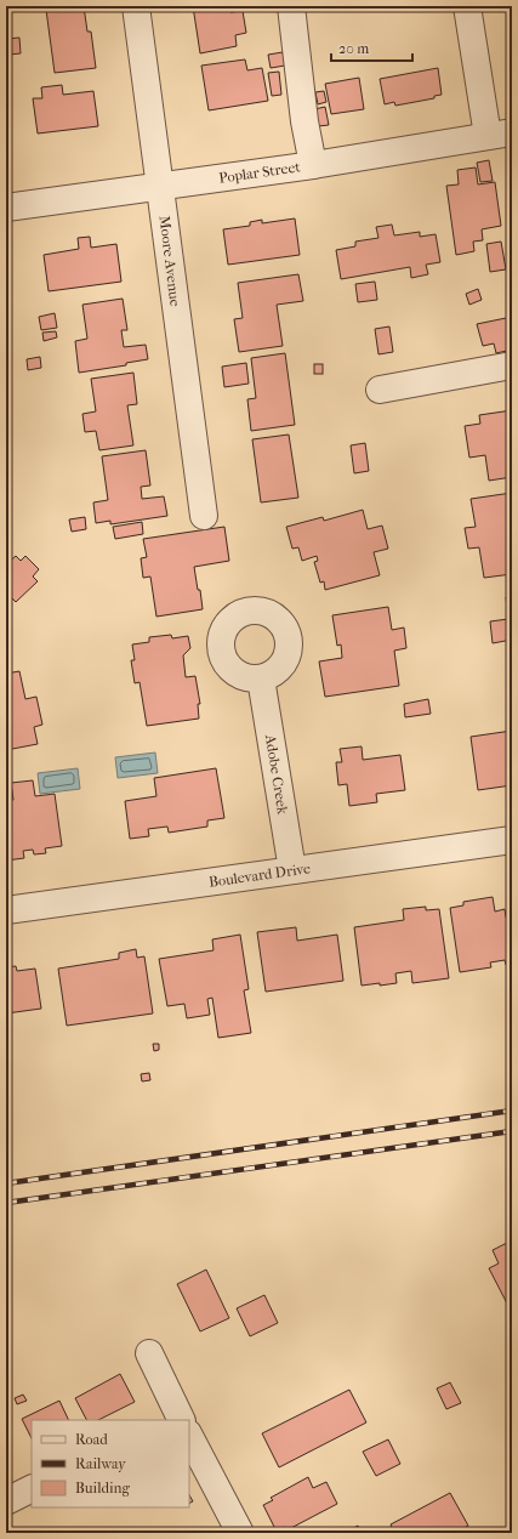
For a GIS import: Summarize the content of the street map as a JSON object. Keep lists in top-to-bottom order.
{
  "streets": {
    "street": [
      "Poplar Street",
      "Moore Avenue",
      "Adobe Creek",
      "Boulevard Drive"
    ]
  },
  "crossings": [
    ["Poplar Street", "Moore Avenue"],
    ["Adobe Creek", "Boulevard Drive"]
  ],
  "legend": ["Road", "Railway", "Building"],
  "scale_bar": "20 m"
}
